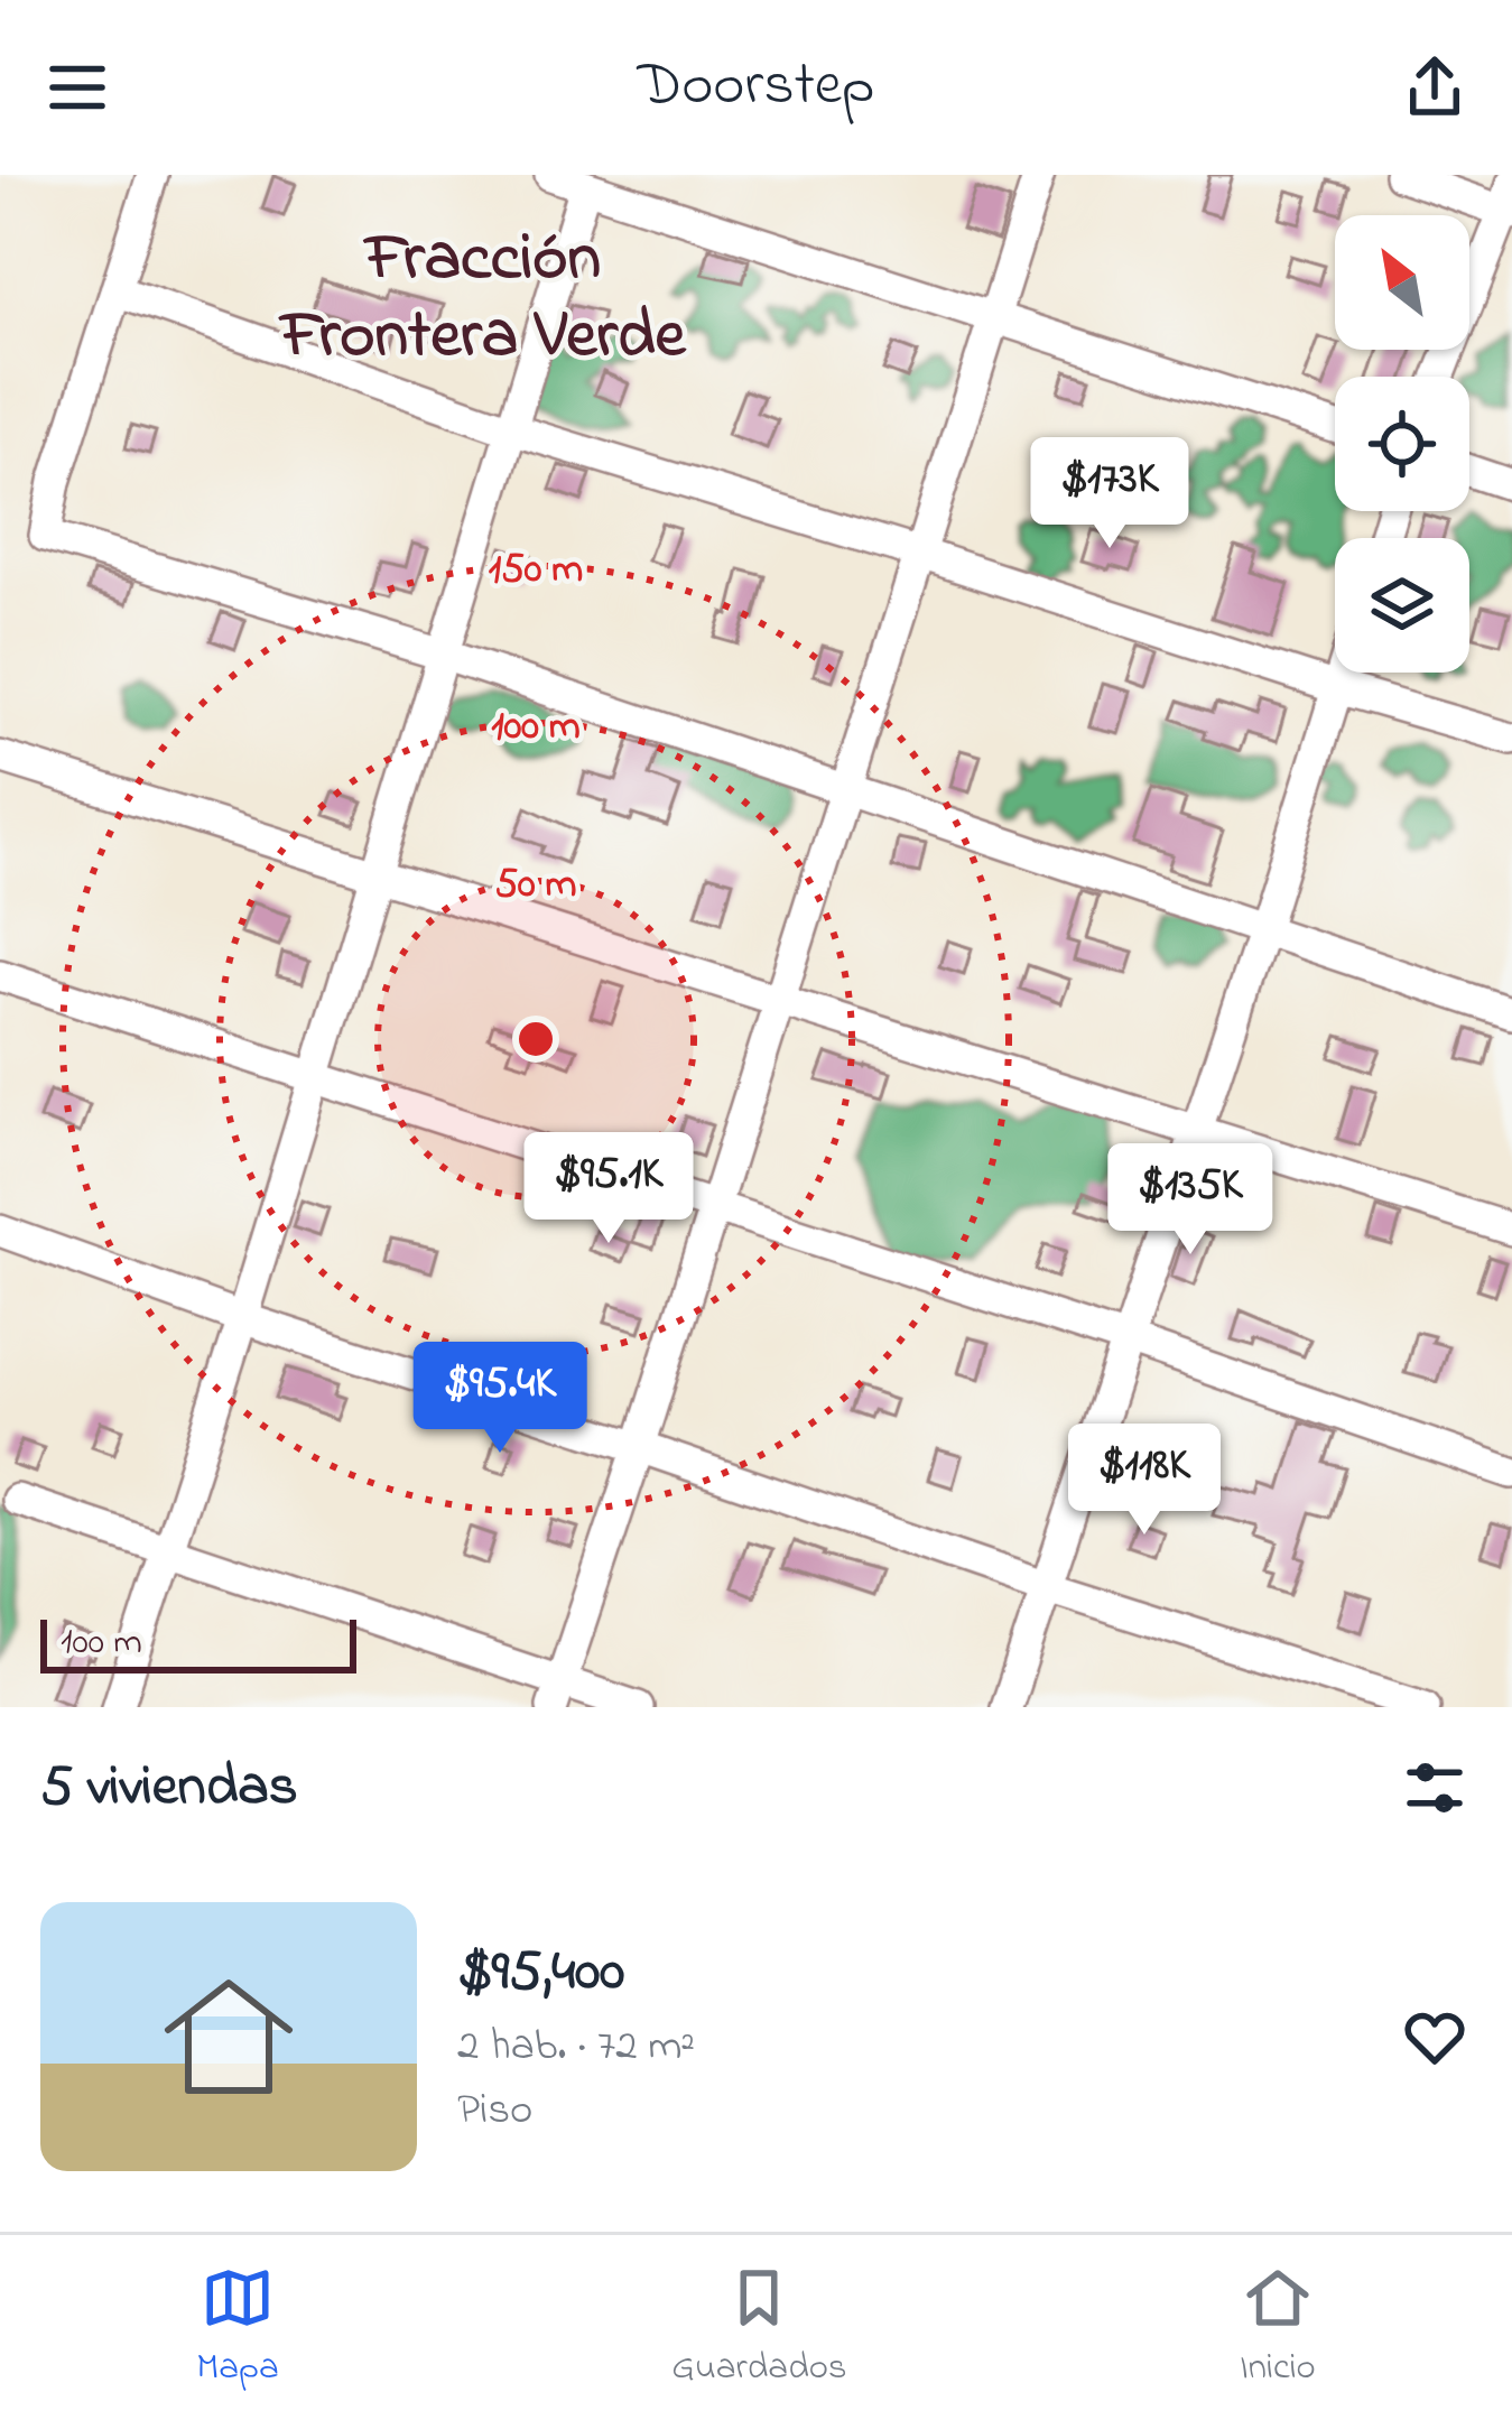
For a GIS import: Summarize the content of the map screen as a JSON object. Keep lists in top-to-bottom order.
{
  "districts": ["Fracción Frontera Verde"],
  "scale_bar": "100 m",
  "north": "top left",
  "page": {
    "header": "Doorstep",
    "price": [
      "$173K",
      "$95.1K",
      "$135K",
      "$95.4K",
      "$118K"
    ],
    "scale": "100 m",
    "heading": "5 viviendas",
    "list": [
      {
        "name": "$95,400",
        "note": "2 hab. · 72 m² · Piso"
      }
    ],
    "tabs": ["Mapa", "Guardados", "Inicio"]
  },
  "rings": ["150 m", "100 m", "50 m"]
}
